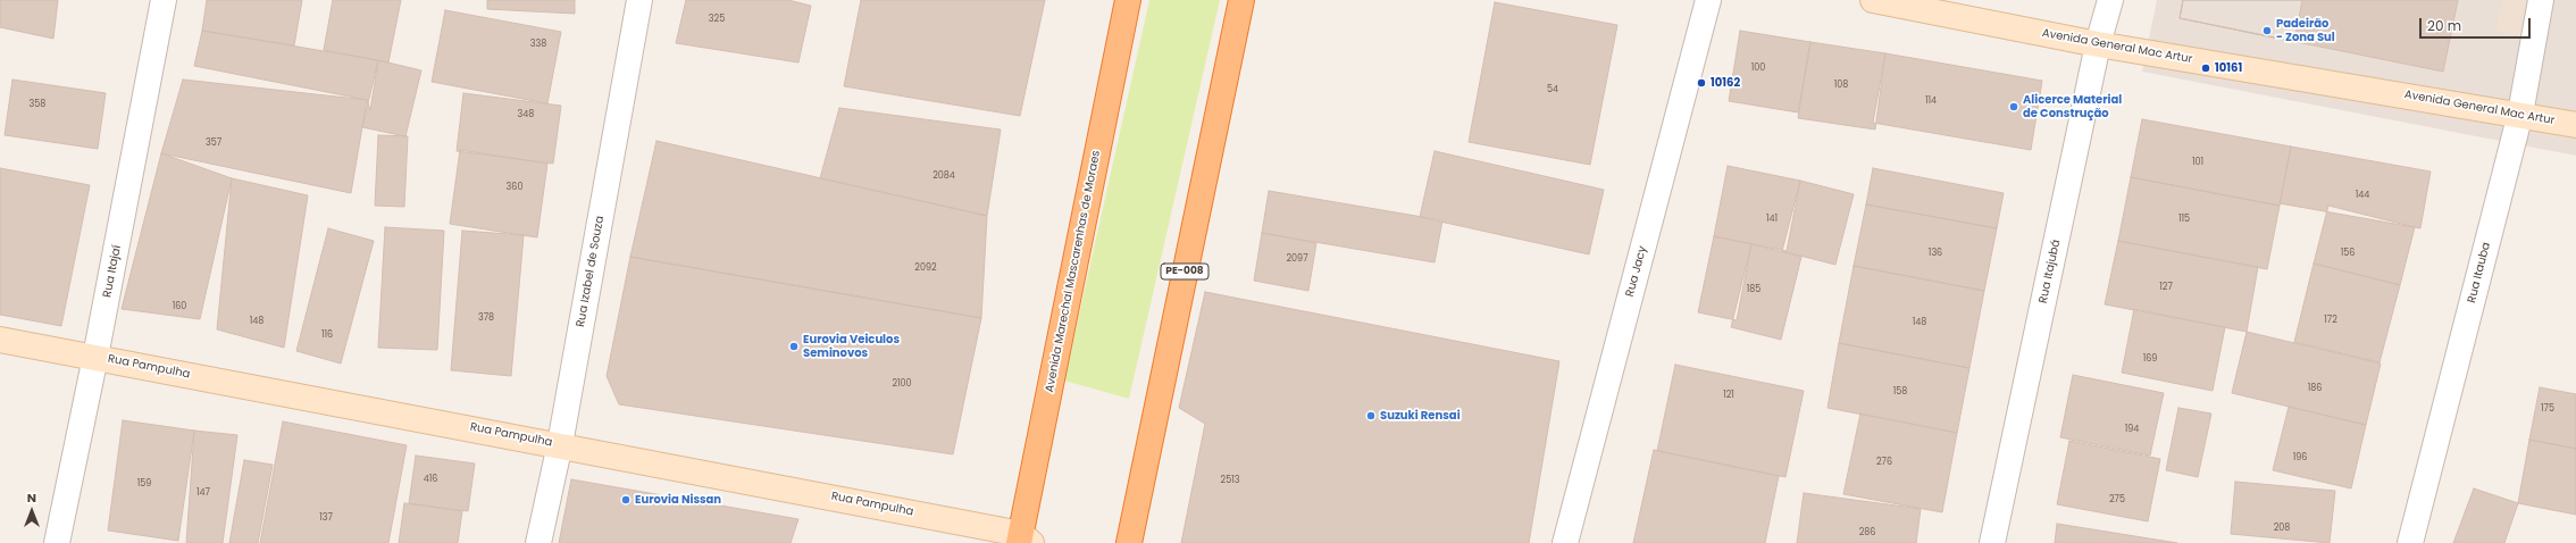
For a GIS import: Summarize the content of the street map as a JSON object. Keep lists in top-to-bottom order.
{
  "streets": {
    "highway": ["Avenida Marechal Mascarenhas de Moraes", "PE-008"],
    "main road": ["Avenida General Mac Artur", "Rua Pampulha"],
    "street": [
      "Rua Itajaí",
      "Rua Izabel de Souza",
      "Rua Jacy",
      "Rua Itajubá",
      "Rua Itauba"
    ]
  },
  "crossings": [
    ["Avenida General Mac Artur", "Rua Itajubá"],
    ["Avenida General Mac Artur", "Rua Itauba"],
    ["Rua Itajaí", "Rua Pampulha"],
    ["Rua Izabel de Souza", "Rua Pampulha"],
    ["Avenida Marechal Mascarenhas de Moraes", "Rua Pampulha"]
  ],
  "places": [
    "Padeirão - Zona Sul",
    "10161",
    "10162",
    "Alicerce Material de Construção",
    "Eurovia Veiculos Seminovos",
    "Suzuki Rensai",
    "Eurovia Nissan"
  ],
  "house_numbers": [
    "325",
    "338",
    "100",
    "108",
    "54",
    "114",
    "358",
    "348",
    "357",
    "101",
    "2084",
    "360",
    "144",
    "141",
    "115",
    "136",
    "156",
    "2097",
    "2092",
    "127",
    "185",
    "160",
    "378",
    "172",
    "148",
    "148",
    "116",
    "169",
    "2100",
    "186",
    "158",
    "121",
    "175",
    "194",
    "196",
    "276",
    "416",
    "2513",
    "159",
    "147",
    "275",
    "137",
    "208",
    "286"
  ],
  "scale_bar": "20 m",
  "north": "top"
}
